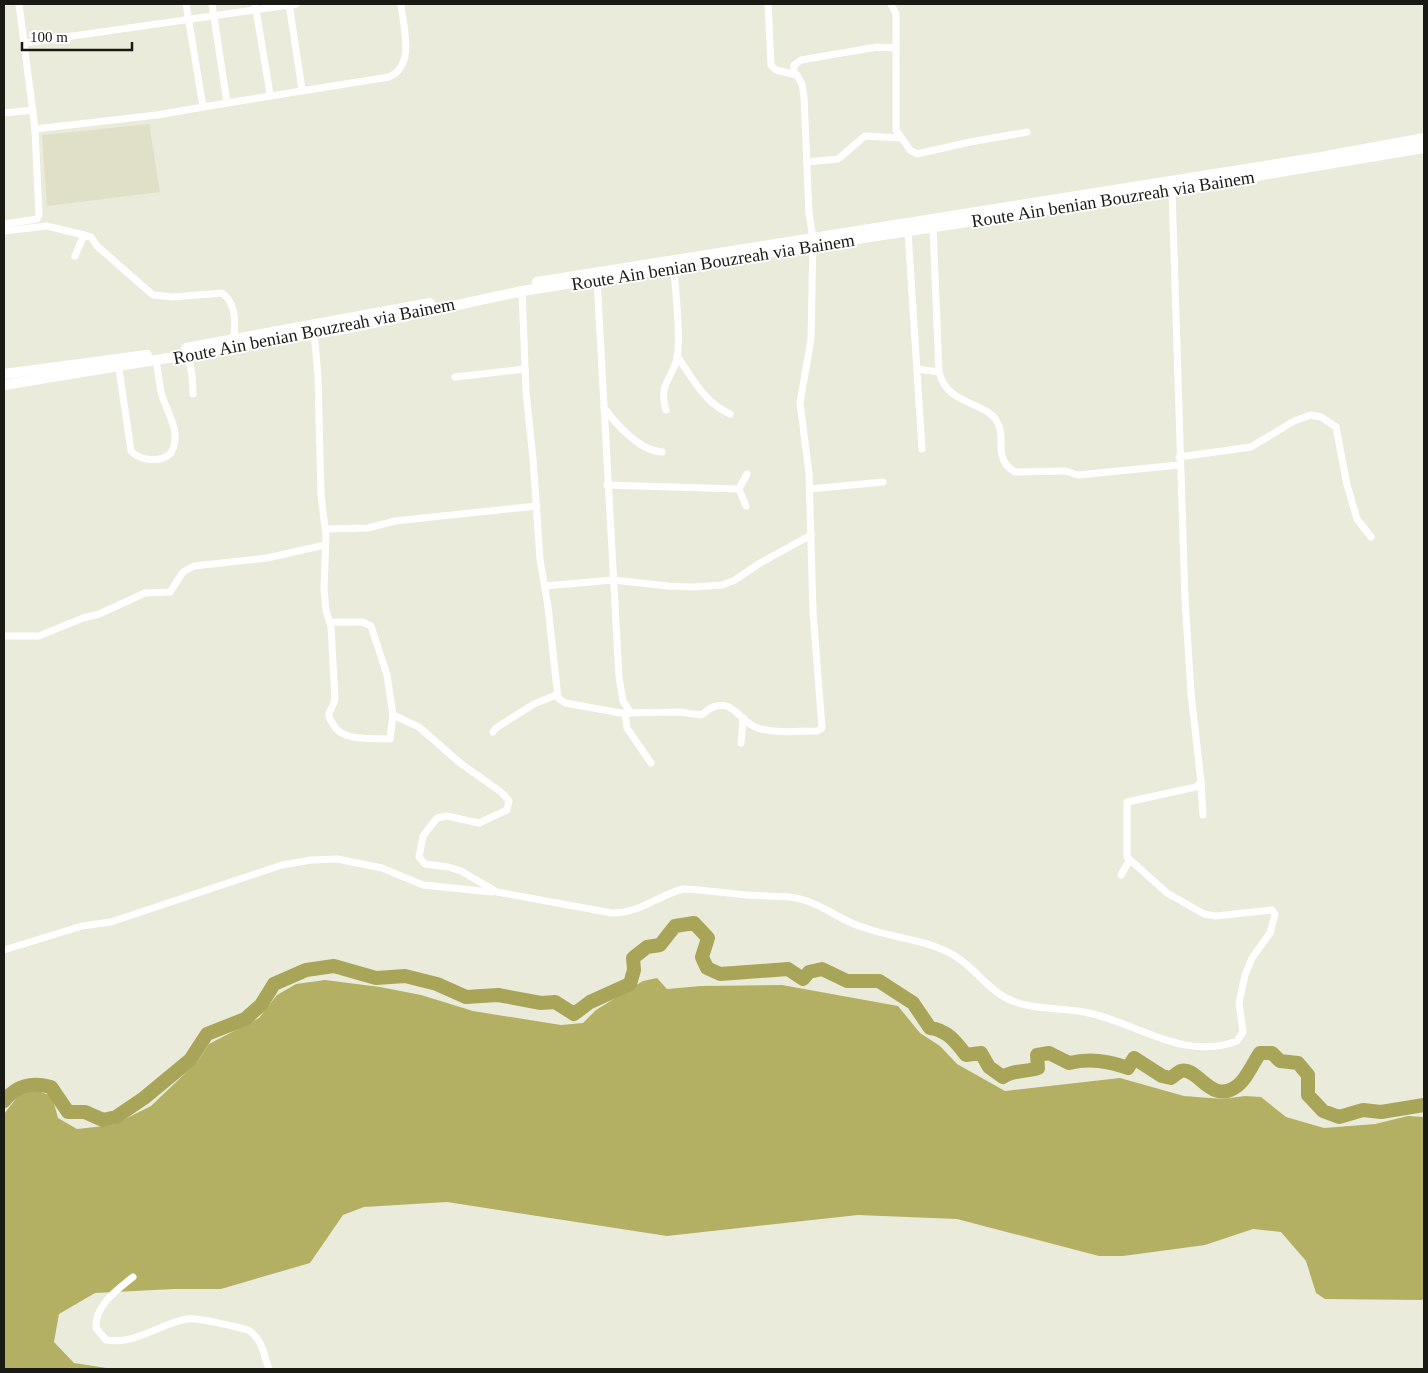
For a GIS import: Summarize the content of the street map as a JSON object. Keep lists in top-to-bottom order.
{
  "streets": {
    "main road": ["Route Ain benian Bouzreah via Bainem"]
  },
  "scale_bar": "100 m"
}
